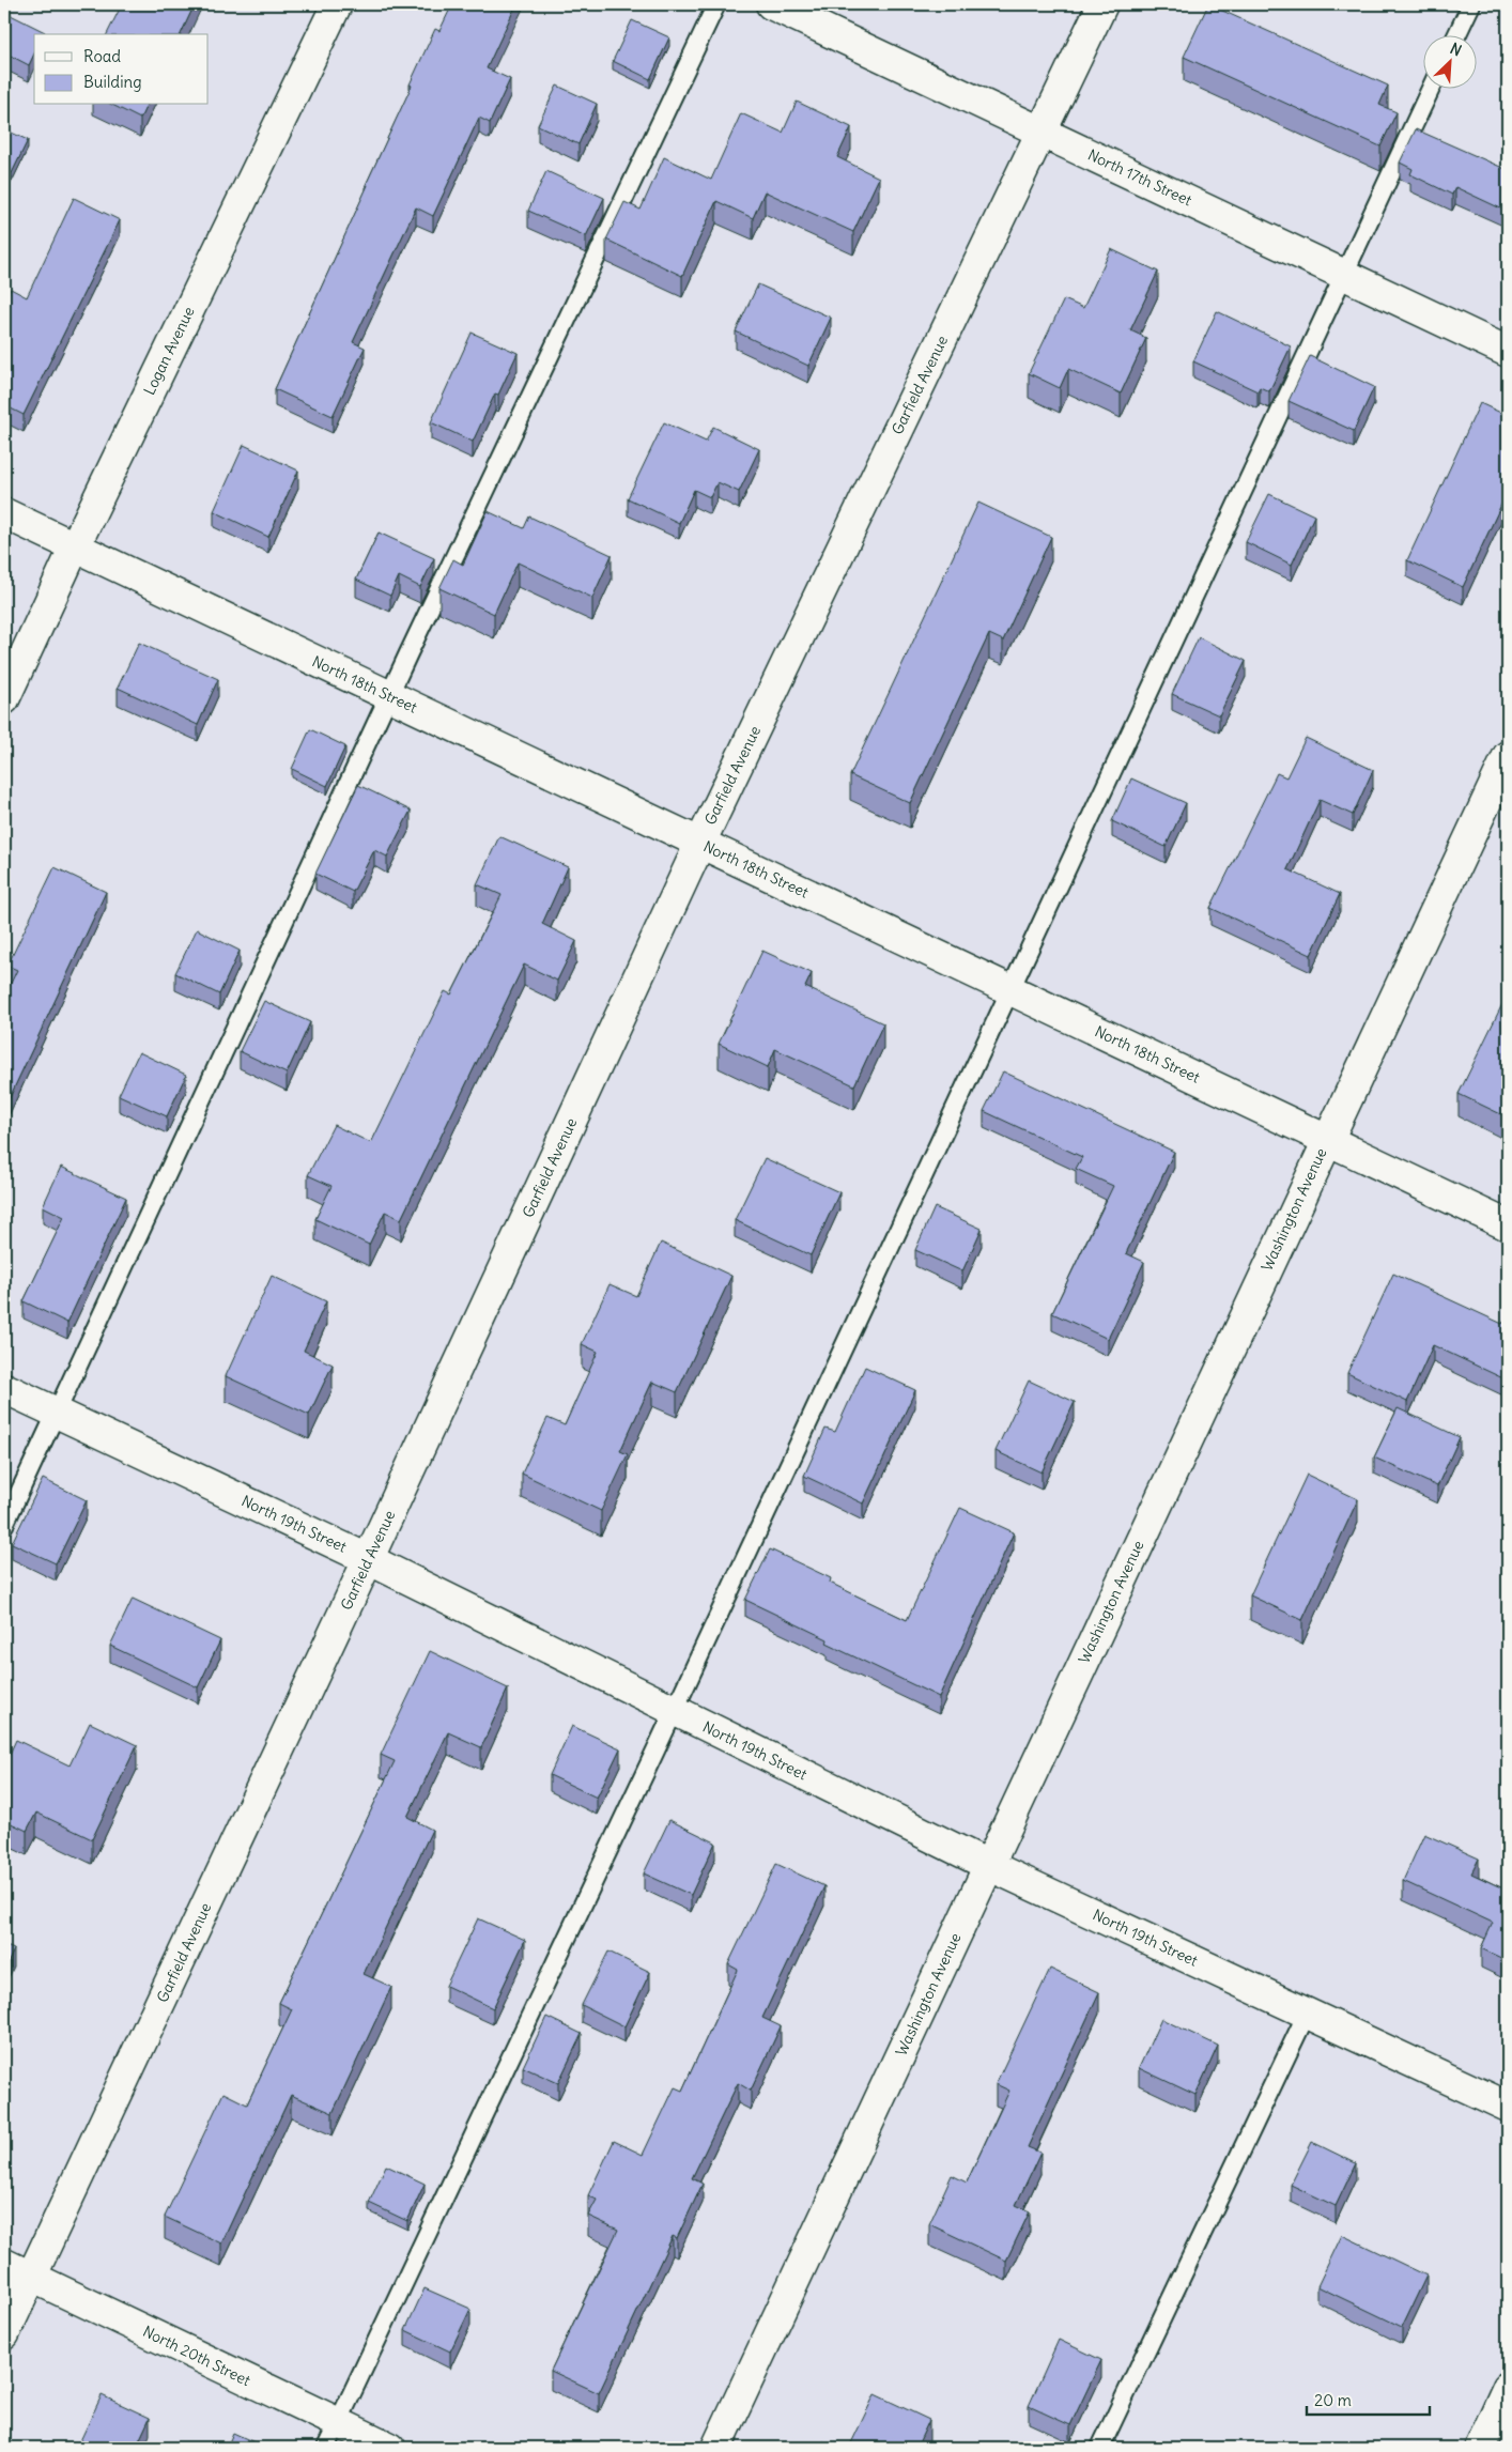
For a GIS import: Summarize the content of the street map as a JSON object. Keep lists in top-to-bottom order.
{
  "streets": {
    "street": [
      "North 17th Street",
      "Logan Avenue",
      "Garfield Avenue",
      "North 18th Street",
      "Washington Avenue",
      "North 19th Street",
      "North 20th Street"
    ]
  },
  "crossings": [
    ["North 17th Street", "Garfield Avenue"],
    ["Logan Avenue", "North 18th Street"],
    ["Garfield Avenue", "North 18th Street"],
    ["Garfield Avenue", "North 19th Street"],
    ["Garfield Avenue", "North 20th Street"],
    ["North 18th Street", "Washington Avenue"],
    ["Washington Avenue", "North 19th Street"]
  ],
  "legend": ["Road", "Building"],
  "scale_bar": "20 m",
  "north": "top right"
}
